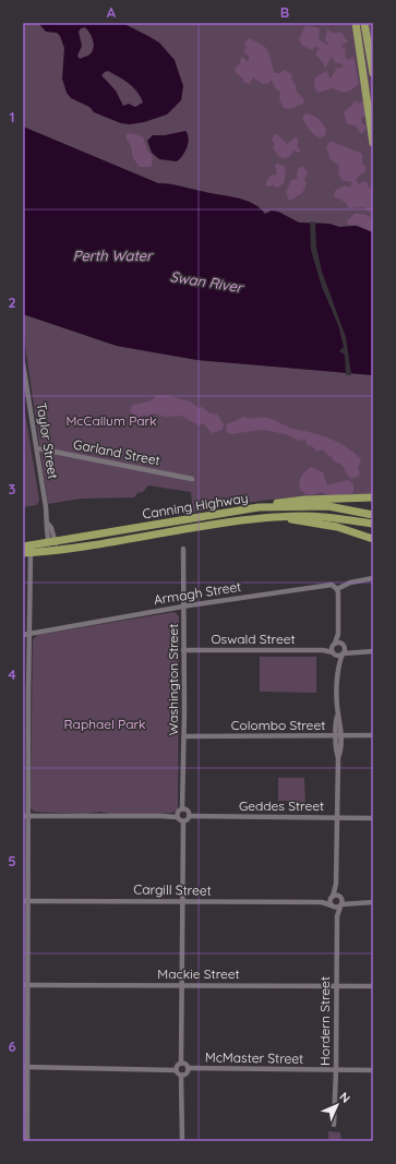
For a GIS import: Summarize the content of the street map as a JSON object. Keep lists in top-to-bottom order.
{
  "streets": {
    "highway": ["Canning Highway"],
    "street": [
      "Taylor Street",
      "Garland Street",
      "Armagh Street",
      "Oswald Street",
      "Washington Street",
      "Colombo Street",
      "Geddes Street",
      "Cargill Street",
      "Mackie Street",
      "Hordern Street",
      "McMaster Street"
    ]
  },
  "crossings": [
    ["Taylor Street", "Garland Street"],
    ["Taylor Street", "Canning Highway"],
    ["Armagh Street", "Washington Street"],
    ["Oswald Street", "Washington Street"],
    ["Washington Street", "Colombo Street"],
    ["Cargill Street", "Hordern Street"],
    ["Mackie Street", "Hordern Street"],
    ["Hordern Street", "McMaster Street"]
  ],
  "water": ["Perth Water", "Swan River"],
  "parks": ["McCallum Park", "Raphael Park"],
  "north": "top right",
  "grid": {
    "columns": ["A", "B"],
    "rows": [
      "1",
      "2",
      "3",
      "4",
      "5",
      "6"
    ]
  }
}
